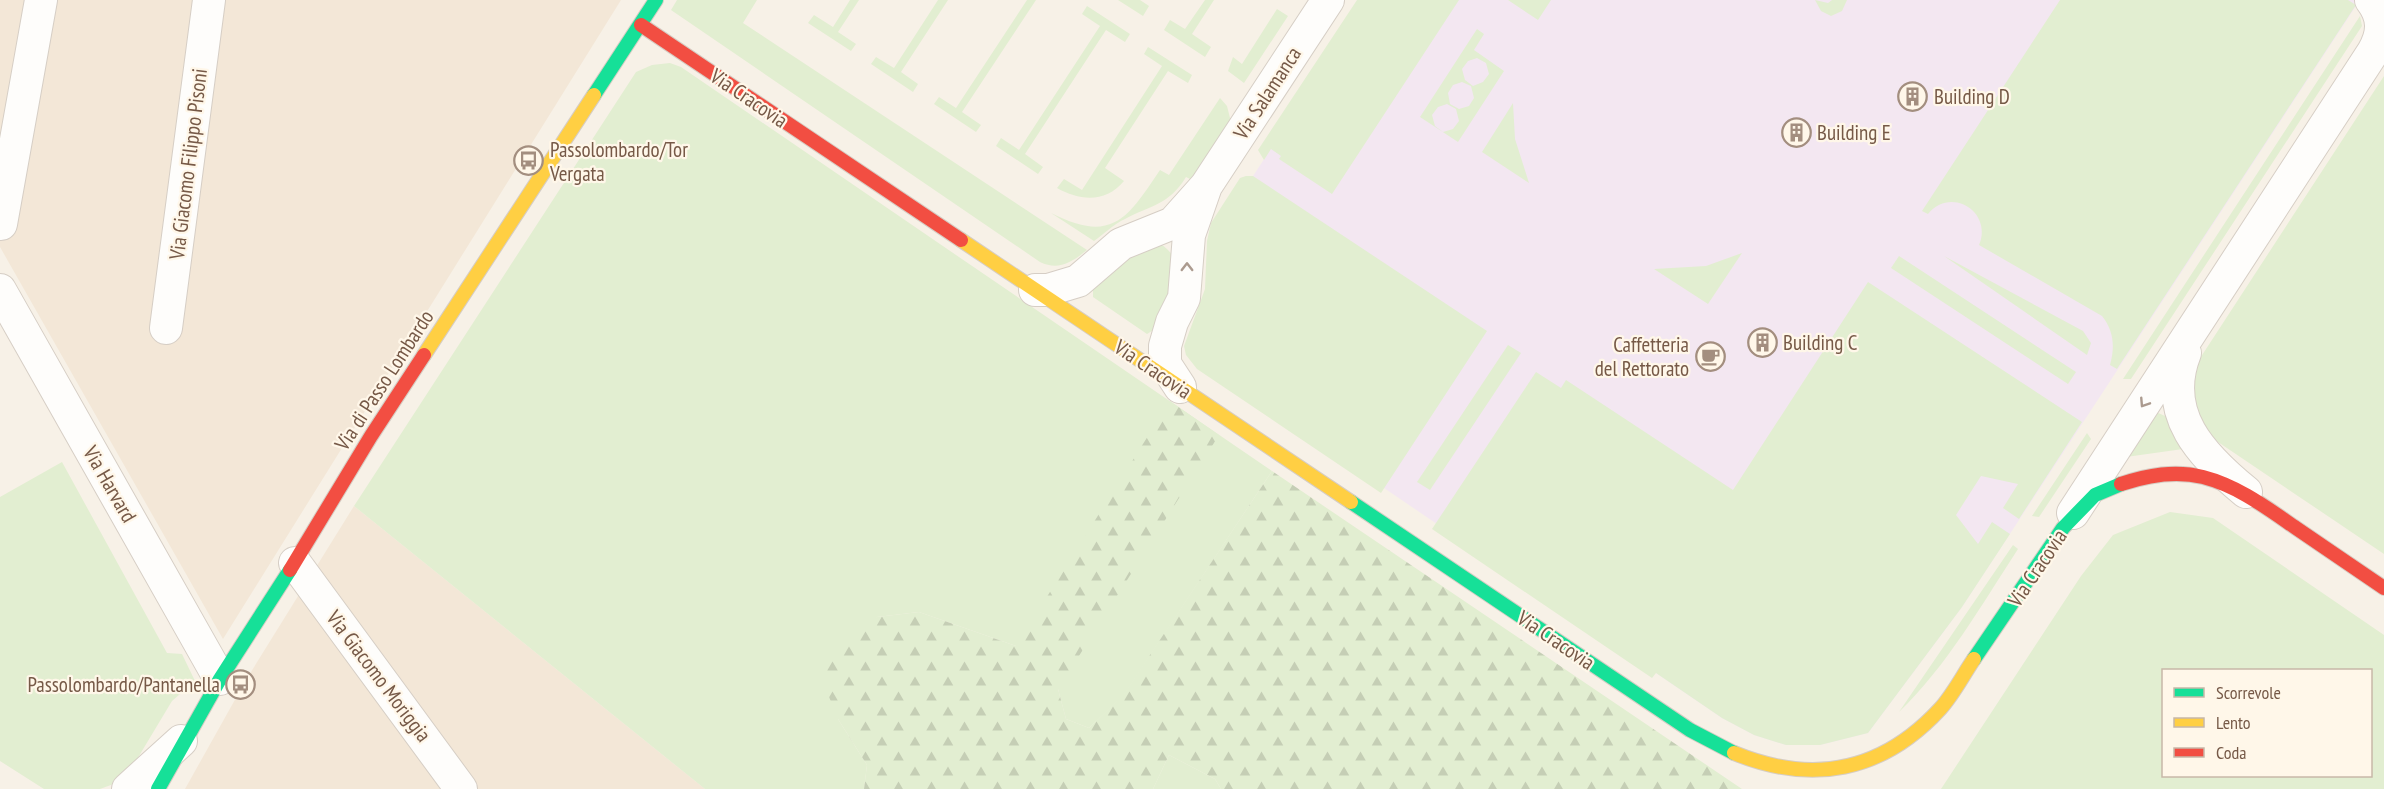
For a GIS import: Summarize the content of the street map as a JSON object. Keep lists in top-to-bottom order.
{
  "streets": {
    "street": [
      "Via Salamanca",
      "Via Cracovia",
      "Via Giacomo Filippo Pisoni",
      "Via di Passo Lombardo",
      "Via Harvard",
      "Via Giacomo Moriggia"
    ]
  },
  "crossings": [
    ["Via Salamanca", "Via Cracovia"],
    ["Via Cracovia", "Via di Passo Lombardo"],
    ["Via di Passo Lombardo", "Via Harvard"],
    ["Via di Passo Lombardo", "Via Giacomo Moriggia"]
  ],
  "places": {
    "building": ["Building D", "Building E", "Building C"],
    "bus stop": ["Passolombardo/Tor Vergata", "Passolombardo/Pantanella"],
    "cafe": ["Caffetteria del Rettorato"]
  },
  "legend": ["Scorrevole", "Lento", "Coda"]
}
